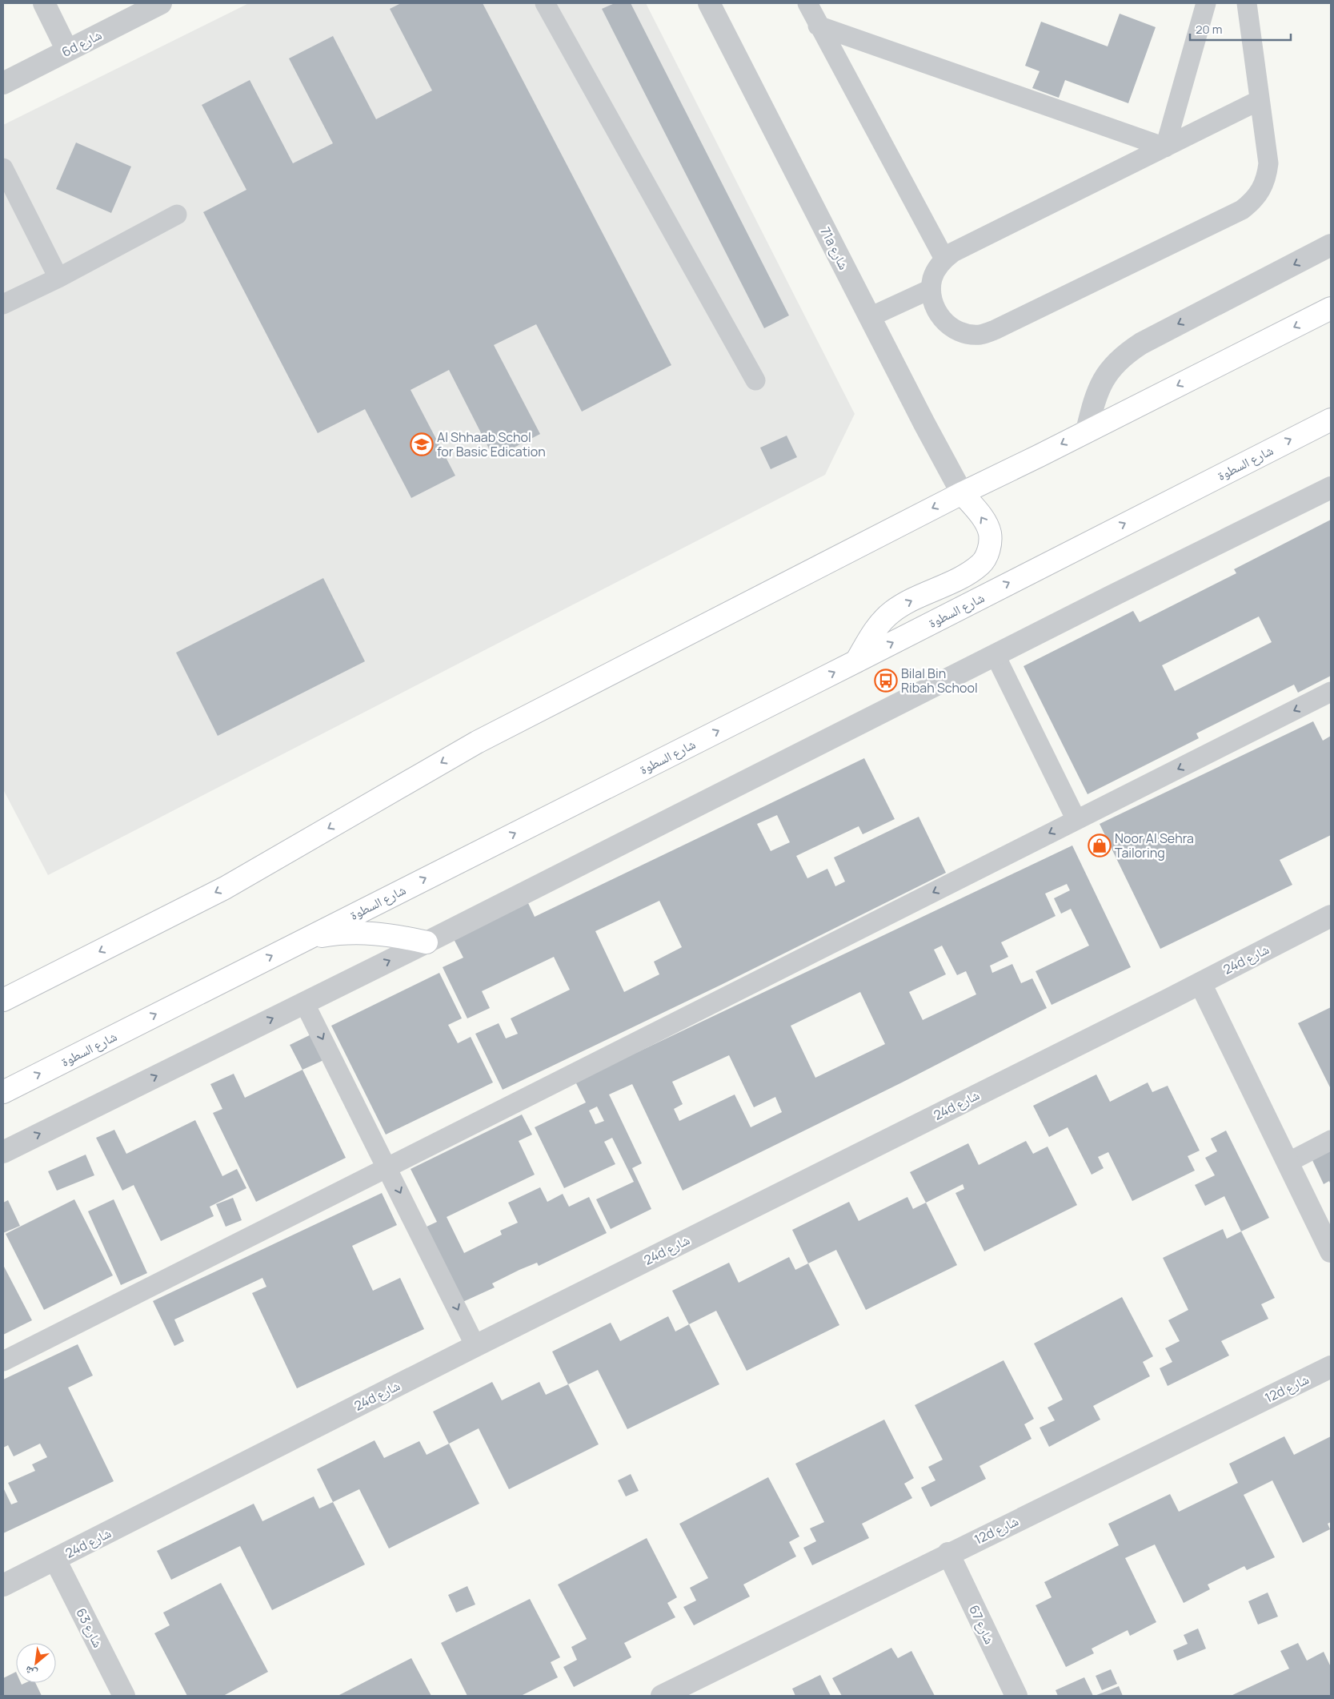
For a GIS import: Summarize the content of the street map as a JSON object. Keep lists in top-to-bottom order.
{
  "streets": {
    "main road": ["شارع السطوة"],
    "street": [
      "6d شارع",
      "71a شارع",
      "24d شارع",
      "12d شارع",
      "شارع 67",
      "شارع 63"
    ]
  },
  "crossings": [
    ["24d شارع", "شارع 63"],
    ["12d شارع", "شارع 67"]
  ],
  "places": {
    "school or university": ["Al Shhaab Schol for Basic Edication"],
    "bus stop": ["Bilal Bin Ribah School"],
    "shop": ["Noor Al Sehra Tailoring"]
  },
  "scale_bar": "20 m",
  "north": "bottom left"
}
